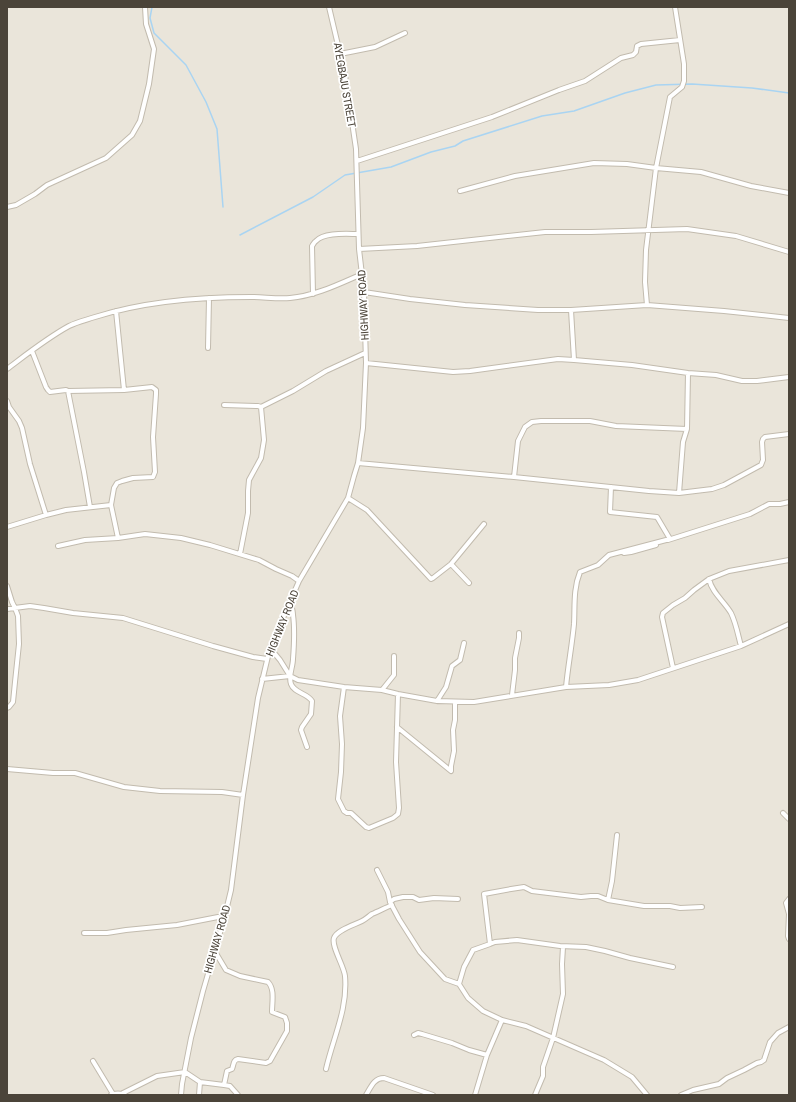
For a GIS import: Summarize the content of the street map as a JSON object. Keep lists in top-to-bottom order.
{
  "streets": {
    "street": ["AYEGBAJU STREET", "HIGHWAY ROAD"]
  },
  "crossings": [
    ["AYEGBAJU STREET", "HIGHWAY ROAD"]
  ]
}
